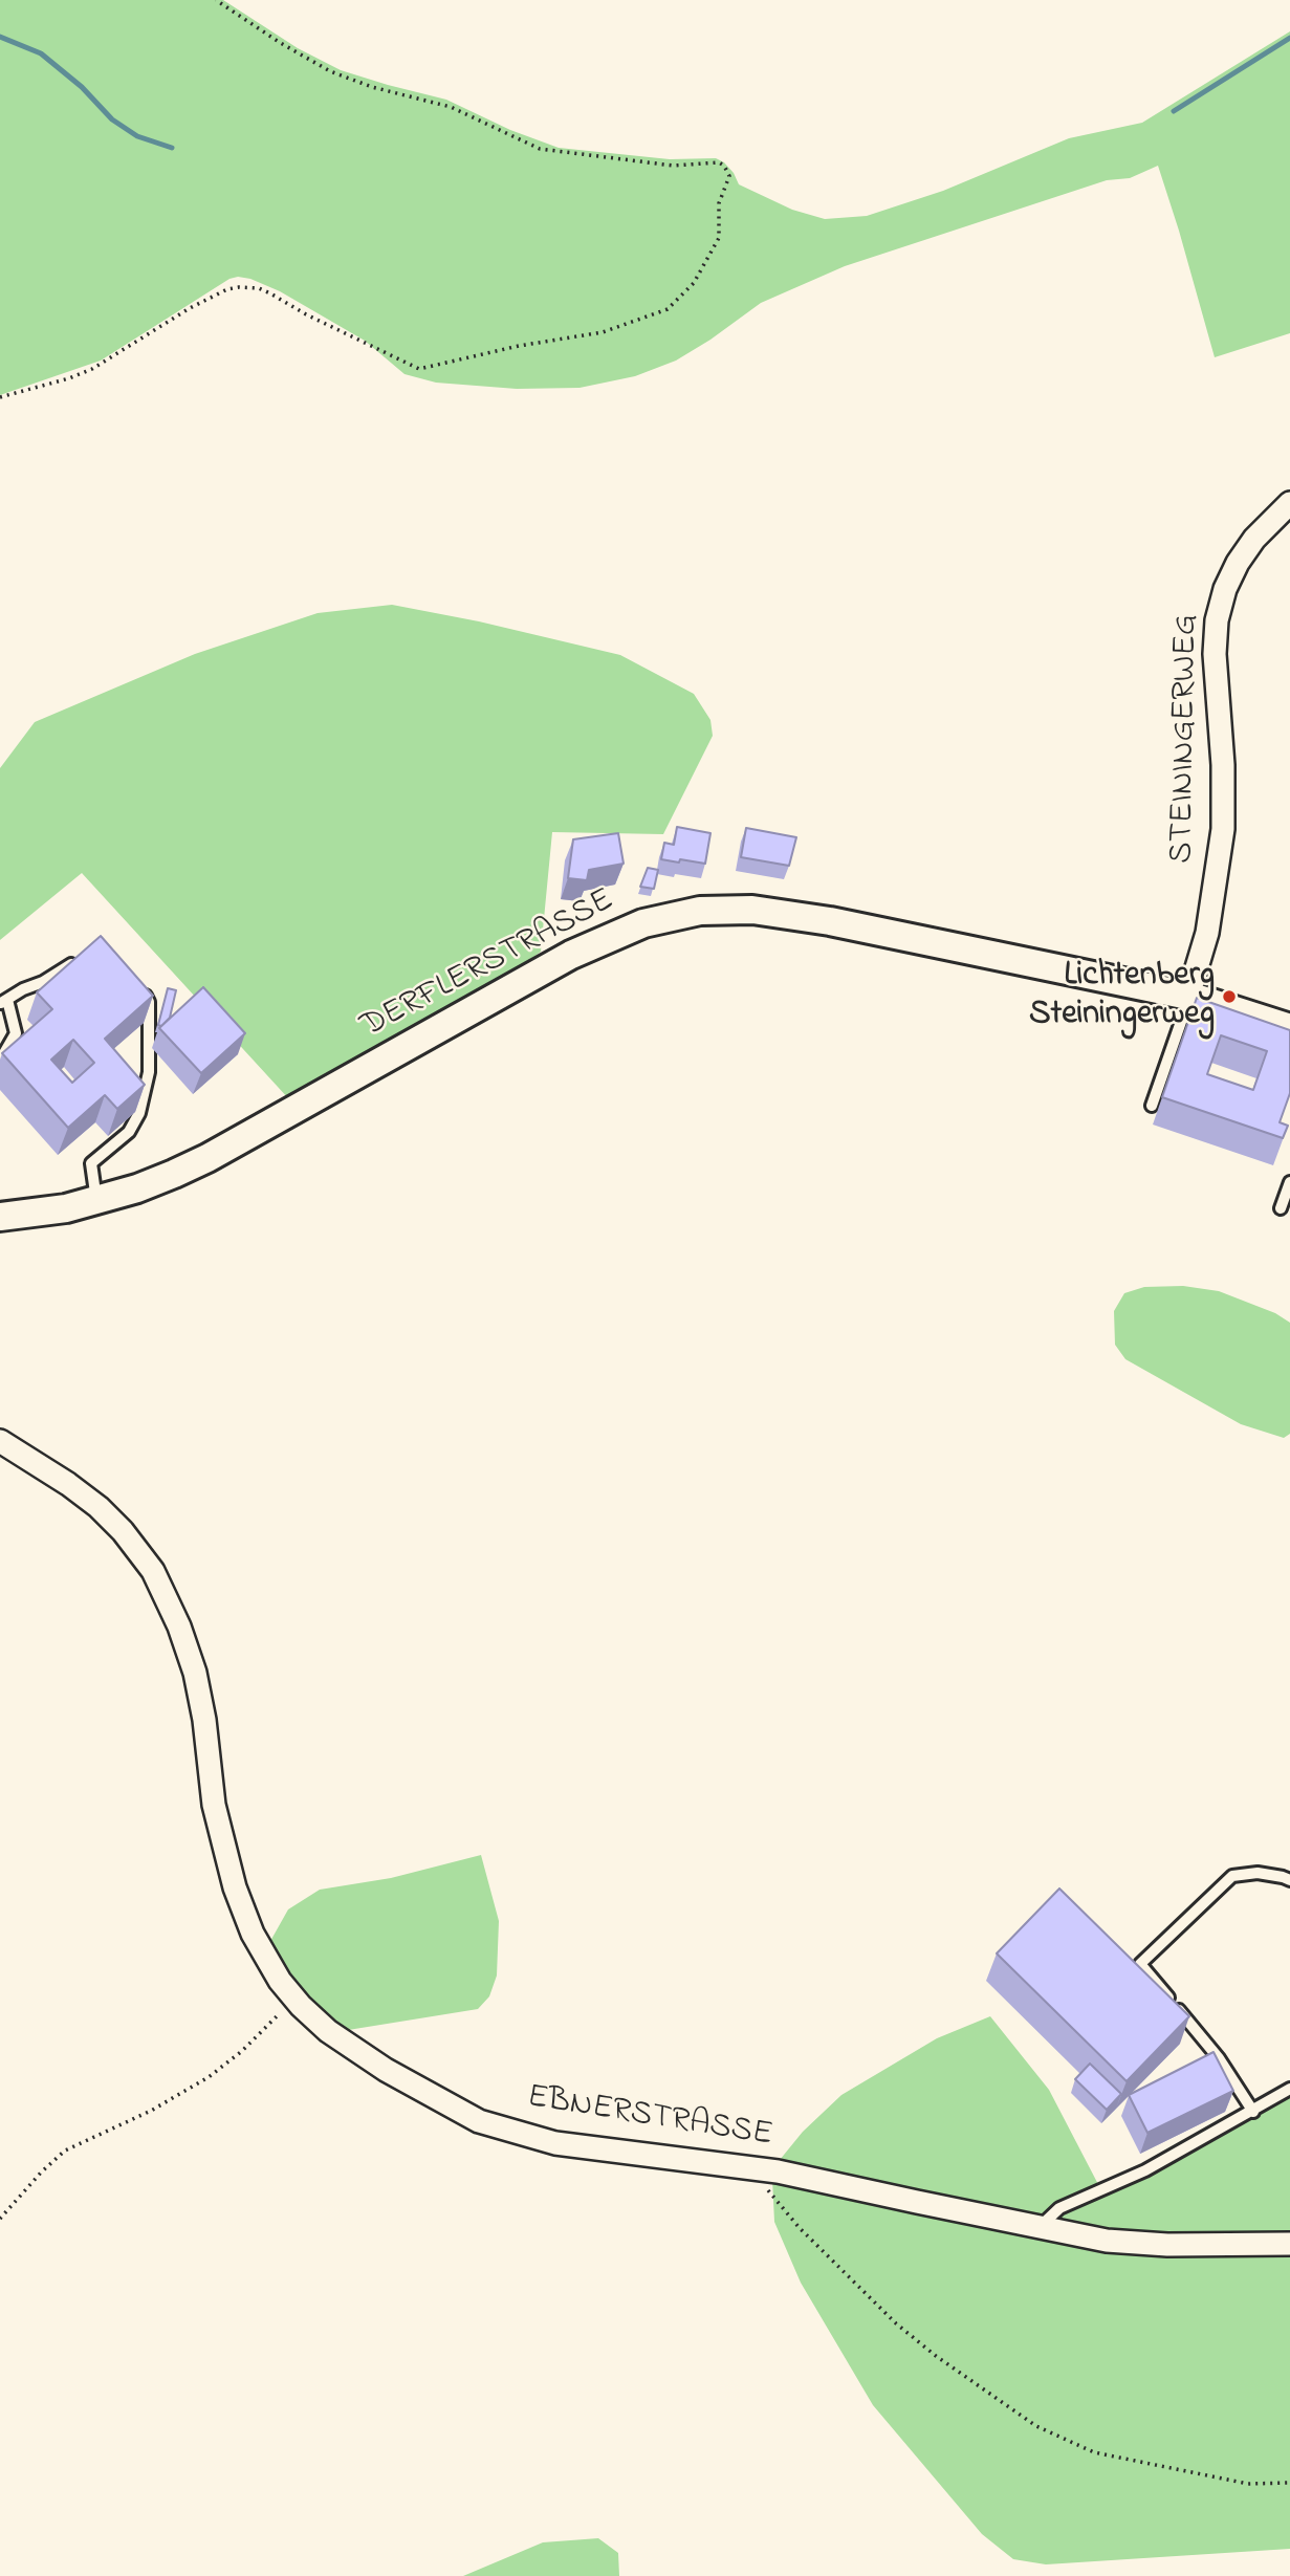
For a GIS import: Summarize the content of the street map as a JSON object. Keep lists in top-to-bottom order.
{
  "streets": {
    "street": ["STEININGERWEG", "DERFLERSTRASSE", "EBNERSTRASSE"]
  },
  "crossings": [
    ["STEININGERWEG", "DERFLERSTRASSE"]
  ],
  "places": ["Lichtenberg Steiningerweg"]
}
